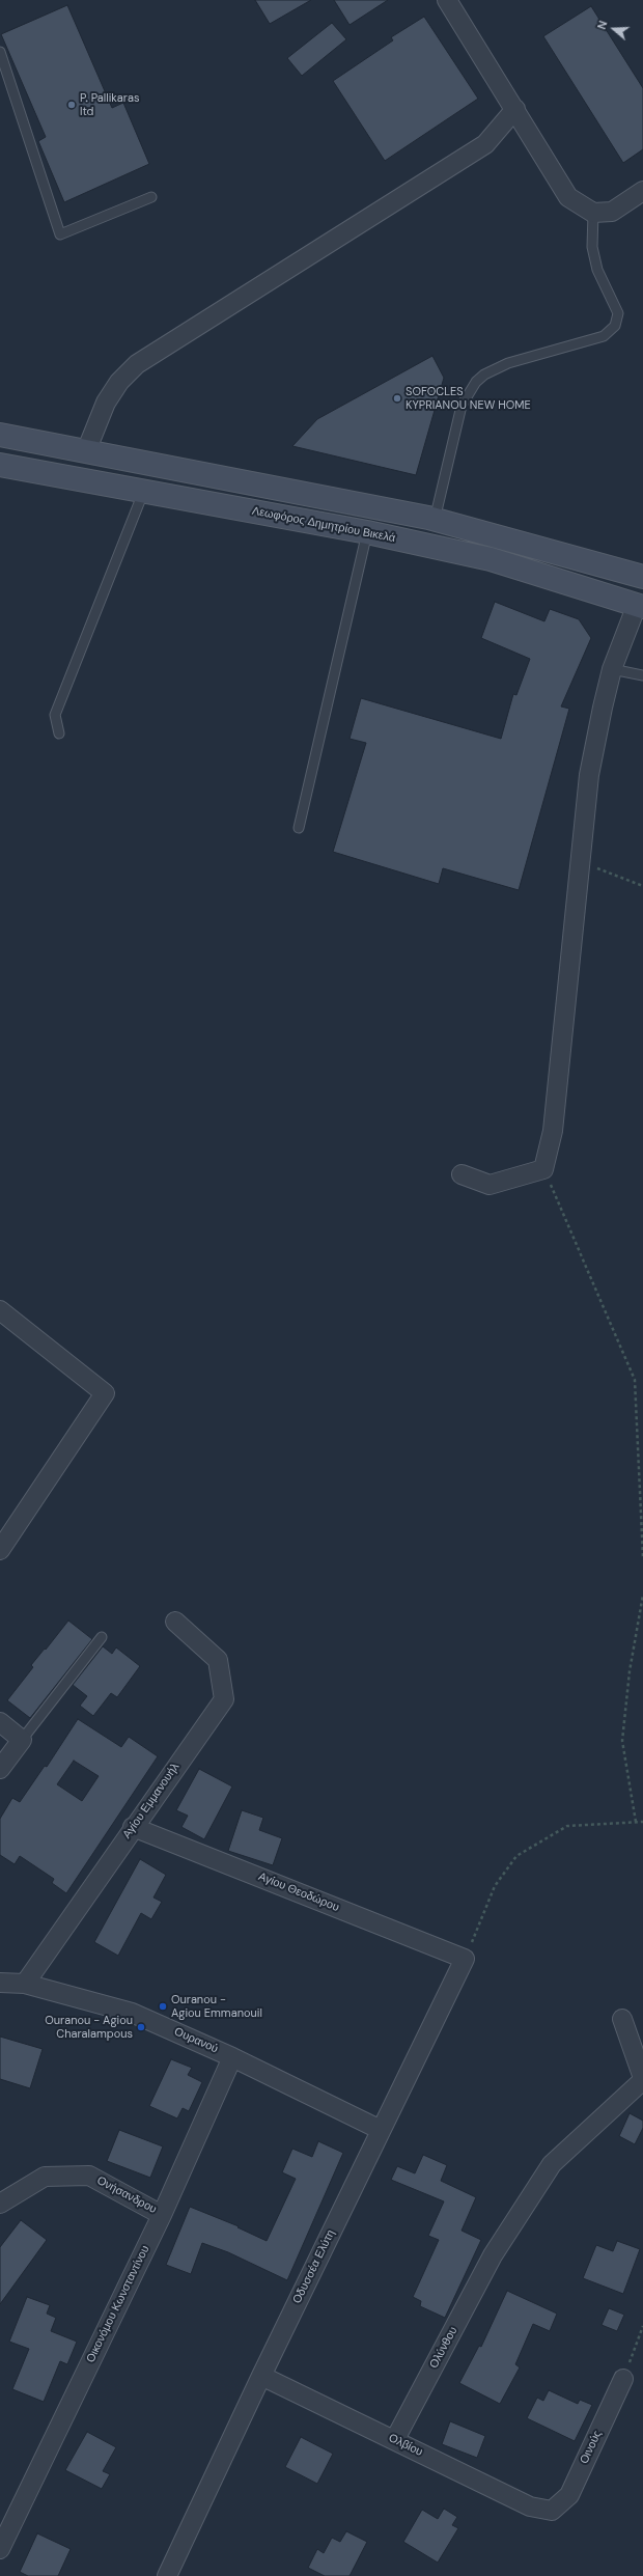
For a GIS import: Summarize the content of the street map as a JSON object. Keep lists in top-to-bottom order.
{
  "streets": {
    "main road": ["Λεωφόρος Δημητρίου Βικελά"],
    "street": [
      "Αγίου Εμμανουήλ",
      "Αγίου Θεοδώρου",
      "Ουρανού",
      "Ονήσανδρου",
      "Οδυσσέα Ελύτη",
      "Οικονόμου Κωνσταντίνου",
      "Ολύνθου",
      "Ολβίου",
      "Οινούς"
    ]
  },
  "crossings": [
    ["Αγίου Εμμανουήλ", "Αγίου Θεοδώρου"],
    ["Αγίου Εμμανουήλ", "Ουρανού"],
    ["Αγίου Θεοδώρου", "Οδυσσέα Ελύτη"],
    ["Ουρανού", "Οδυσσέα Ελύτη"],
    ["Ουρανού", "Οικονόμου Κωνσταντίνου"],
    ["Ονήσανδρου", "Οικονόμου Κωνσταντίνου"],
    ["Οδυσσέα Ελύτη", "Ολβίου"],
    ["Ολύνθου", "Ολβίου"],
    ["Ολβίου", "Οινούς"]
  ],
  "places": [
    "P. Pallikaras ltd",
    "SOFOCLES KYPRIANOU NEW HOME",
    "Ouranou - Agiou Emmanouil",
    "Ouranou - Agiou Charalampous"
  ],
  "north": "left"
}
